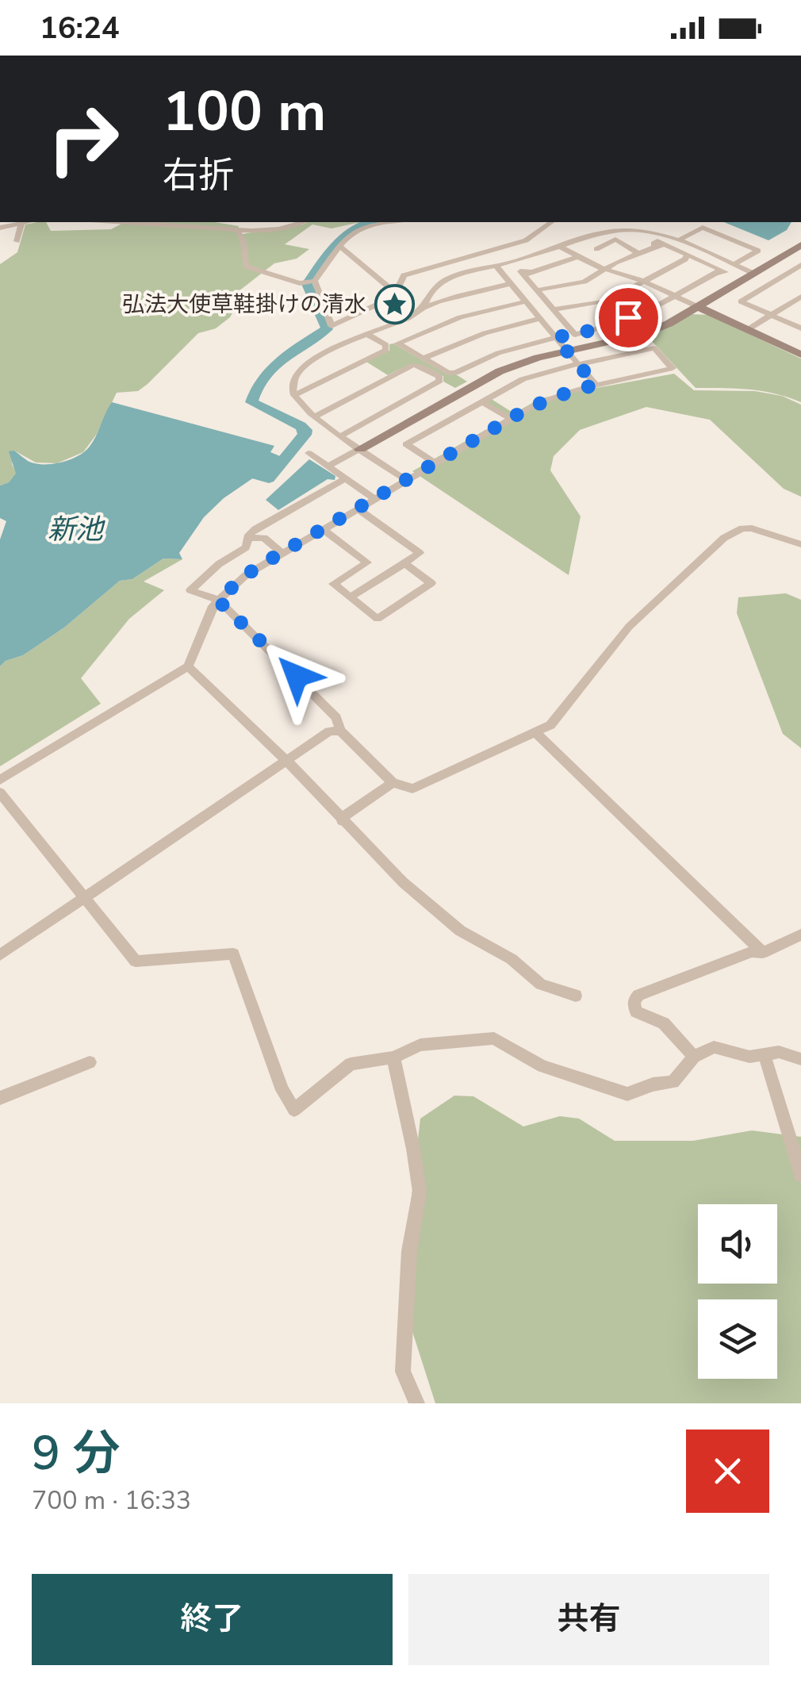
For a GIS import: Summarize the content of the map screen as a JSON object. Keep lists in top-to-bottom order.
{
  "water": ["新池"],
  "places": {
    "place": ["弘法大使草鞋掛けの清水"]
  },
  "page": {
    "status": "16:24",
    "turn": ["100 m", "右折"],
    "heading": ["9 分", "700 m · 16:33"],
    "buttons": ["終了", "共有"]
  }
}
